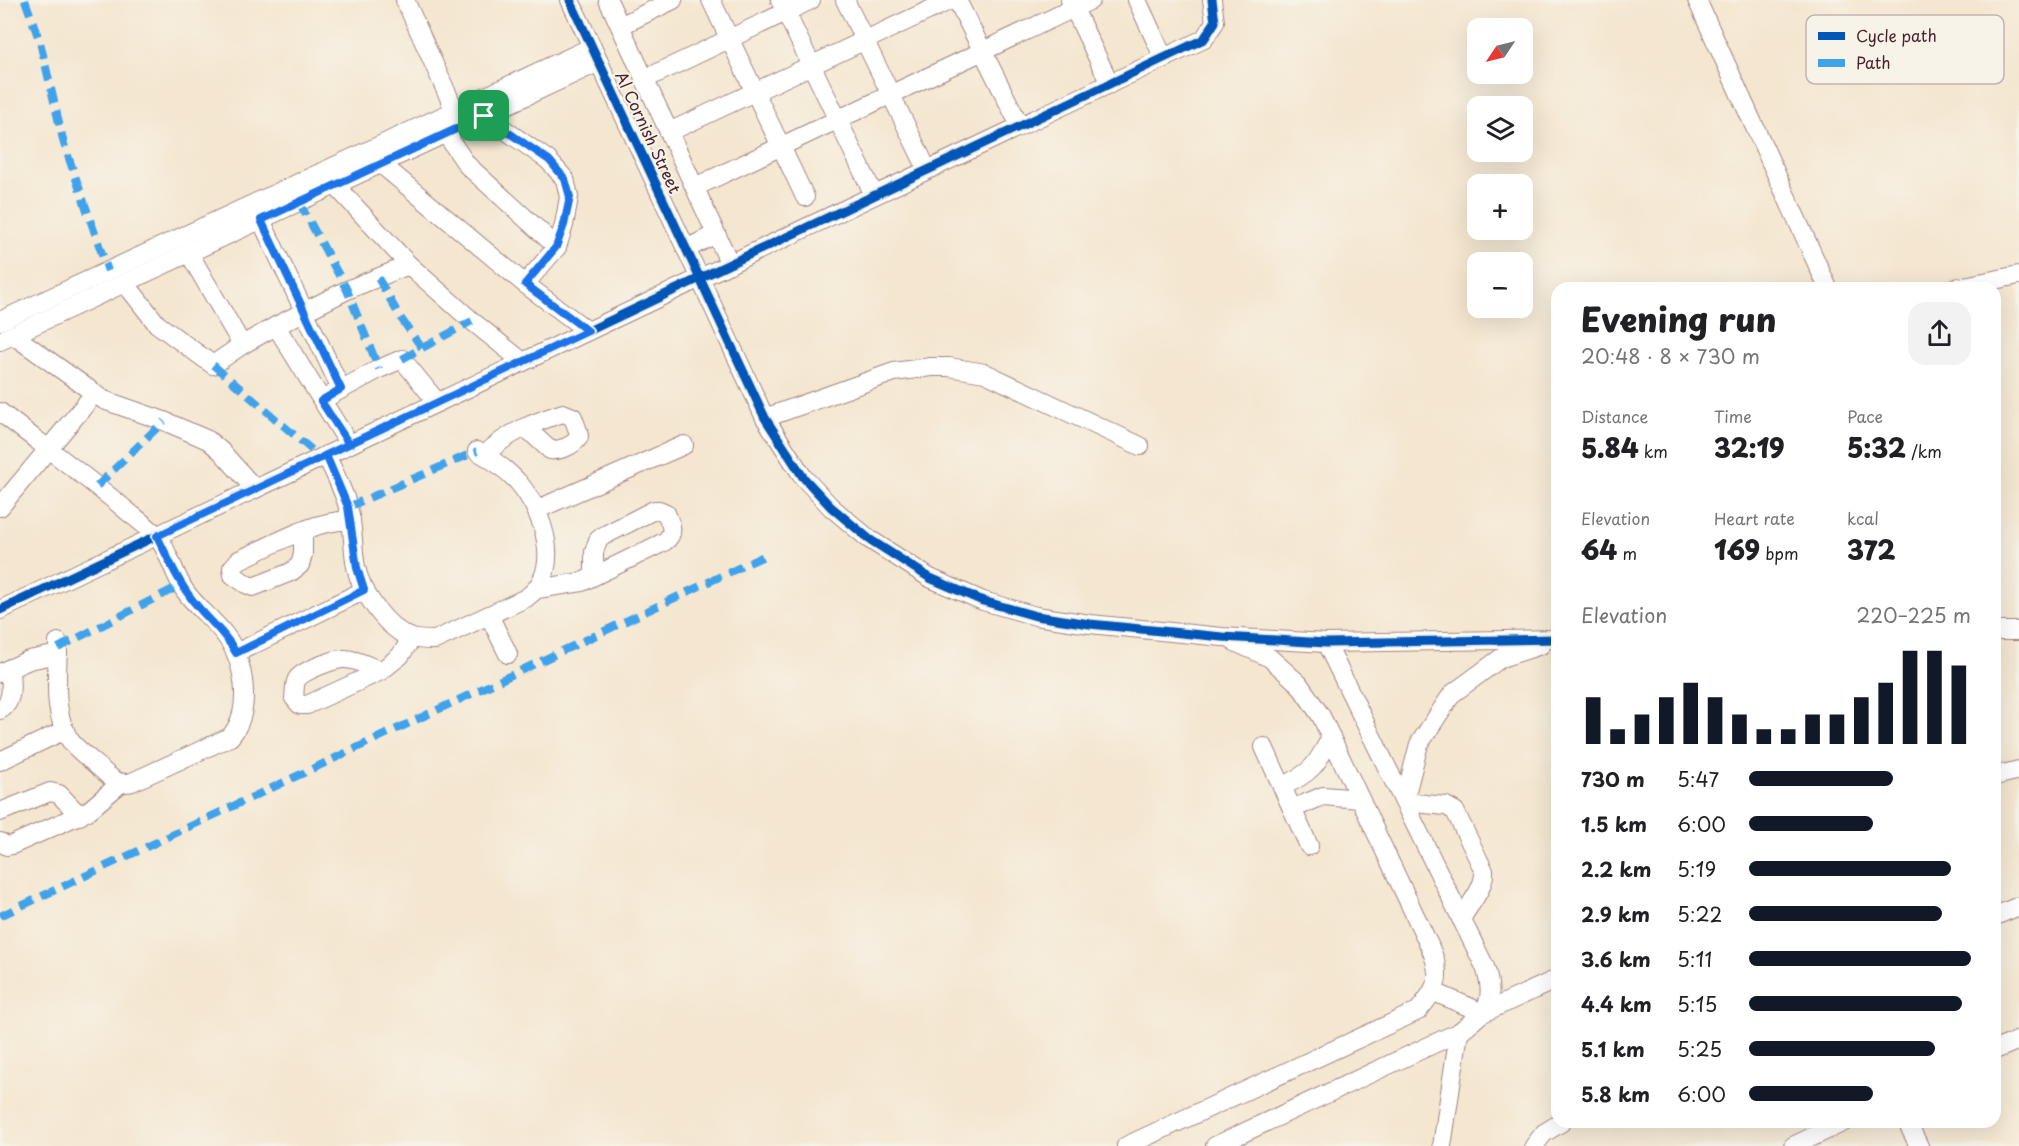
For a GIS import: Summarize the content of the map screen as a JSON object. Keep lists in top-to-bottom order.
{
  "streets": {
    "street": ["Al Cornish Street"]
  },
  "legend": ["Cycle path", "Path"],
  "north": "bottom left",
  "page": {
    "map_buttons": ["+", "−"],
    "heading": ["Evening run", "20:48 · 8 × 730 m"],
    "stats": [
      ["Distance", "5.84 km"],
      ["Time", "32:19"],
      ["Pace", "5:32 /km"],
      ["Elevation", "64 m"],
      ["Heart rate", "169 bpm"],
      ["kcal", "372"]
    ],
    "chart": ["Elevation", "220–225 m"],
    "list": [
      {
        "name": "730 m",
        "note": "5:47"
      },
      {
        "name": "1.5 km",
        "note": "6:00"
      },
      {
        "name": "2.2 km",
        "note": "5:19"
      },
      {
        "name": "2.9 km",
        "note": "5:22"
      },
      {
        "name": "3.6 km",
        "note": "5:11"
      },
      {
        "name": "4.4 km",
        "note": "5:15"
      },
      {
        "name": "5.1 km",
        "note": "5:25"
      },
      {
        "name": "5.8 km",
        "note": "6:00"
      }
    ]
  }
}
